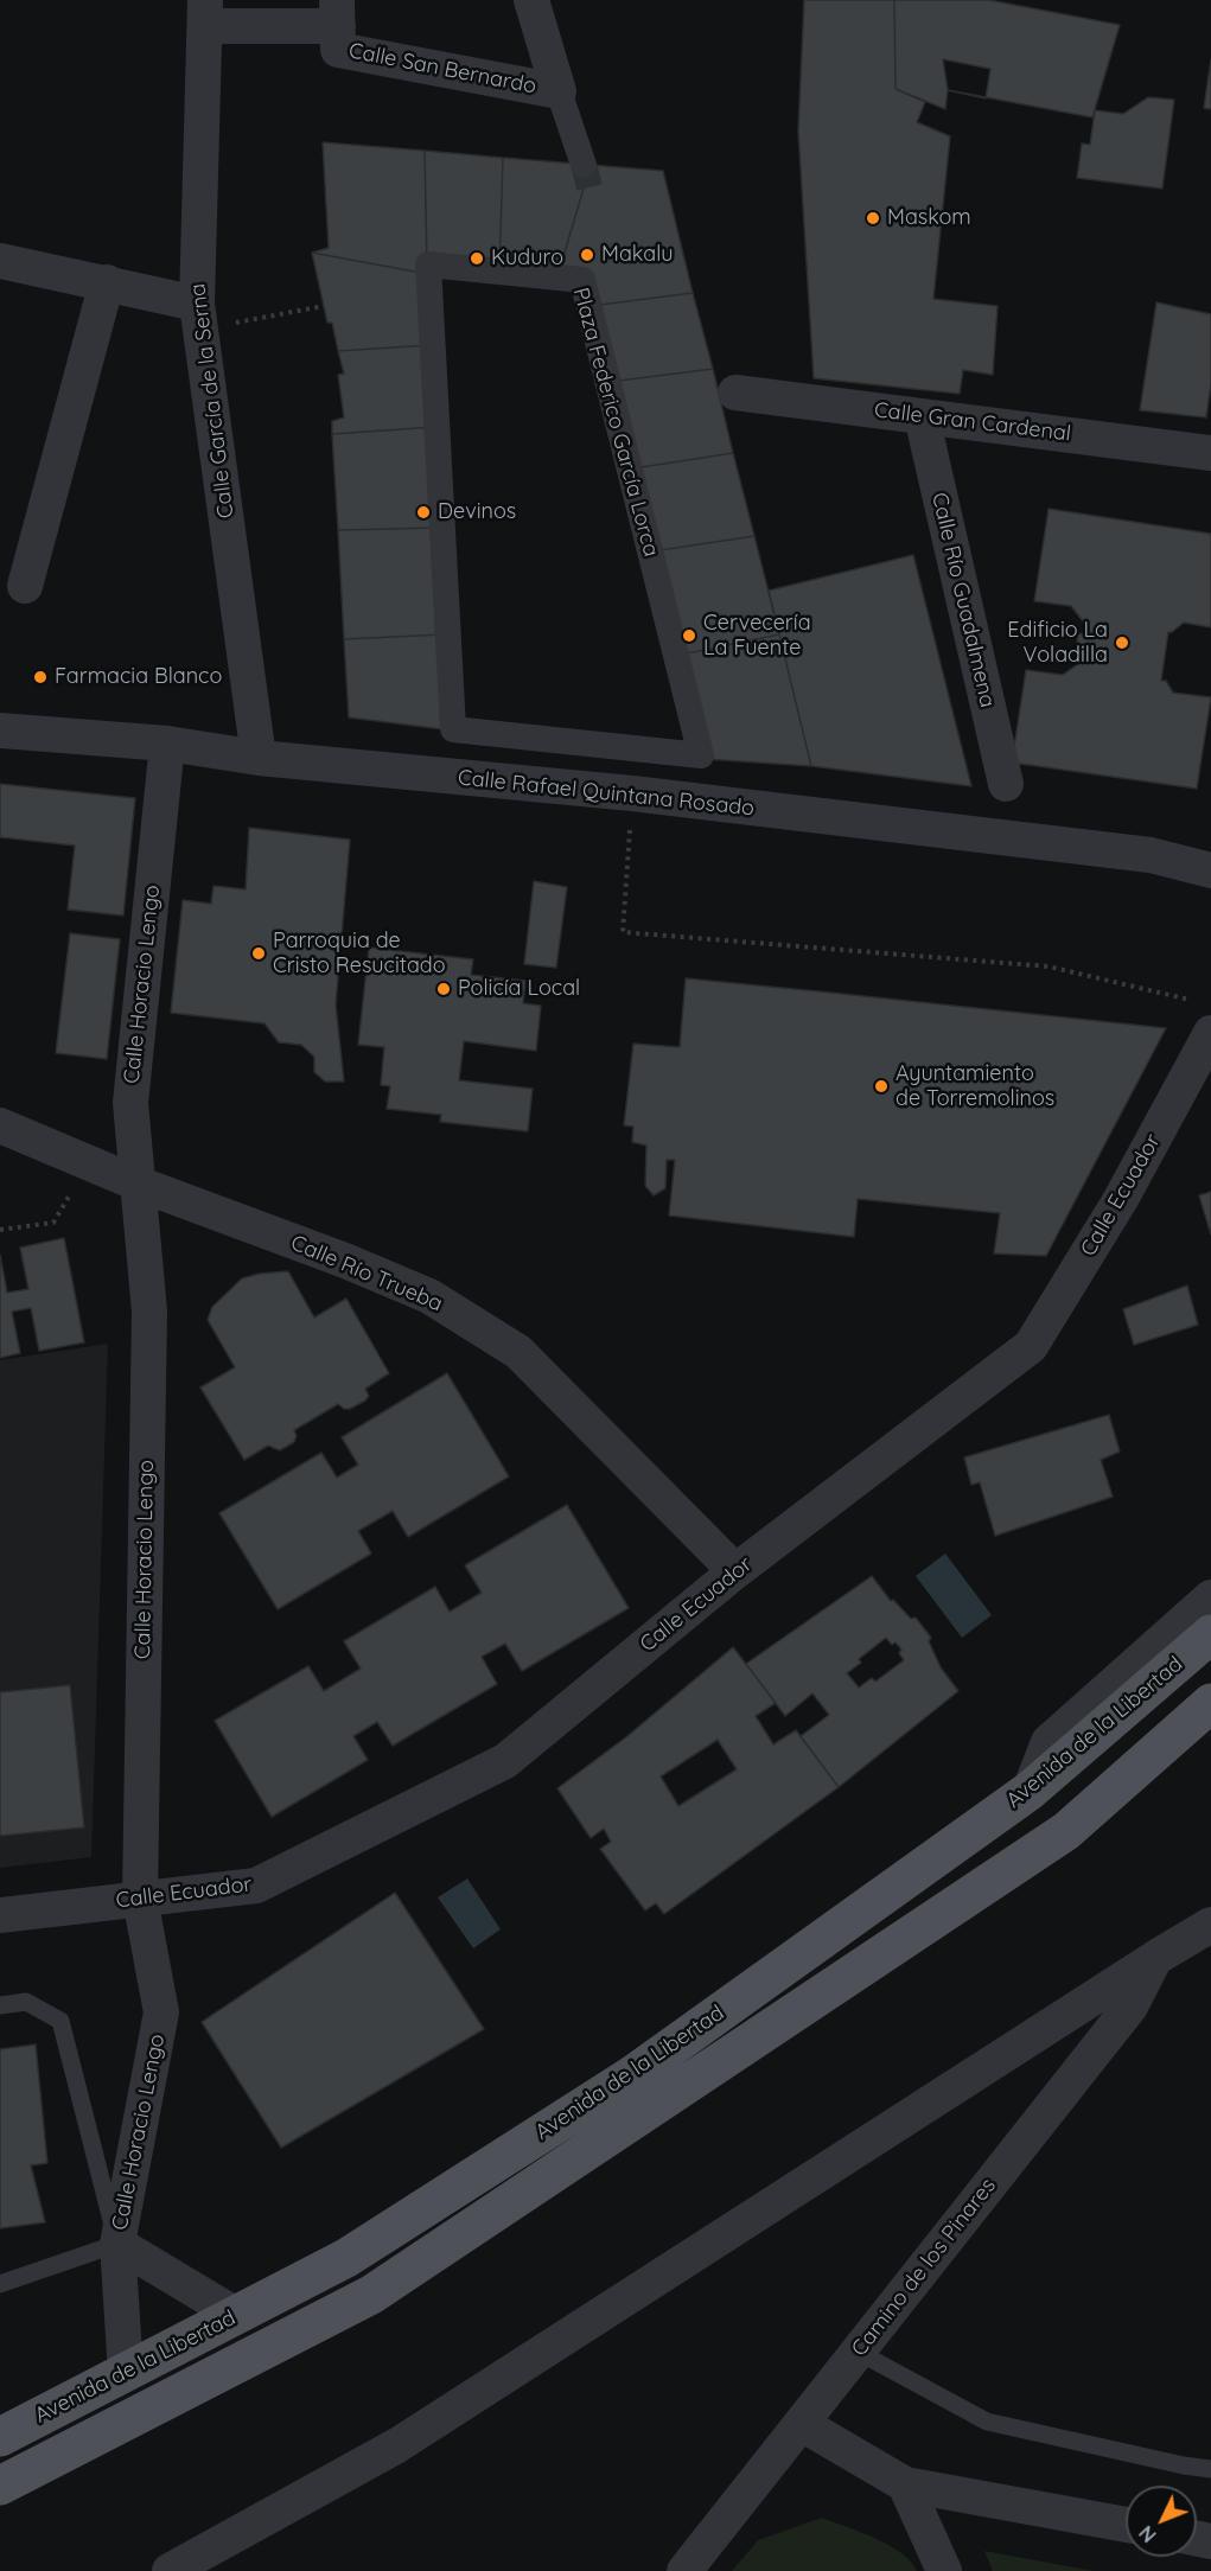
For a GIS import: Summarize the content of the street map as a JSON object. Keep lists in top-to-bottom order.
{
  "streets": {
    "main road": ["Avenida de la Libertad"],
    "street": [
      "Calle San Bernardo",
      "Calle García de la Serna",
      "Plaza Federico García Lorca",
      "Calle Gran Cardenal",
      "Calle Río Guadalmena",
      "Calle Rafael Quintana Rosado",
      "Calle Horacio Lengo",
      "Calle Ecuador",
      "Calle Río Trueba",
      "Camino de los Pinares"
    ]
  },
  "crossings": [
    ["Calle San Bernardo", "Calle García de la Serna"],
    ["Calle García de la Serna", "Calle Rafael Quintana Rosado"],
    ["Calle Gran Cardenal", "Calle Río Guadalmena"],
    ["Calle Rafael Quintana Rosado", "Calle Horacio Lengo"],
    ["Calle Horacio Lengo", "Calle Ecuador"],
    ["Calle Horacio Lengo", "Calle Río Trueba"],
    ["Calle Horacio Lengo", "Avenida de la Libertad"],
    ["Calle Ecuador", "Calle Río Trueba"]
  ],
  "places": [
    "Maskom",
    "Makalu",
    "Kuduro",
    "Devinos",
    "Cervecería La Fuente",
    "Edificio La Voladilla",
    "Farmacia Blanco",
    "Parroquia de Cristo Resucitado",
    "Policía Local",
    "Ayuntamiento de Torremolinos"
  ],
  "north": "bottom left"
}
